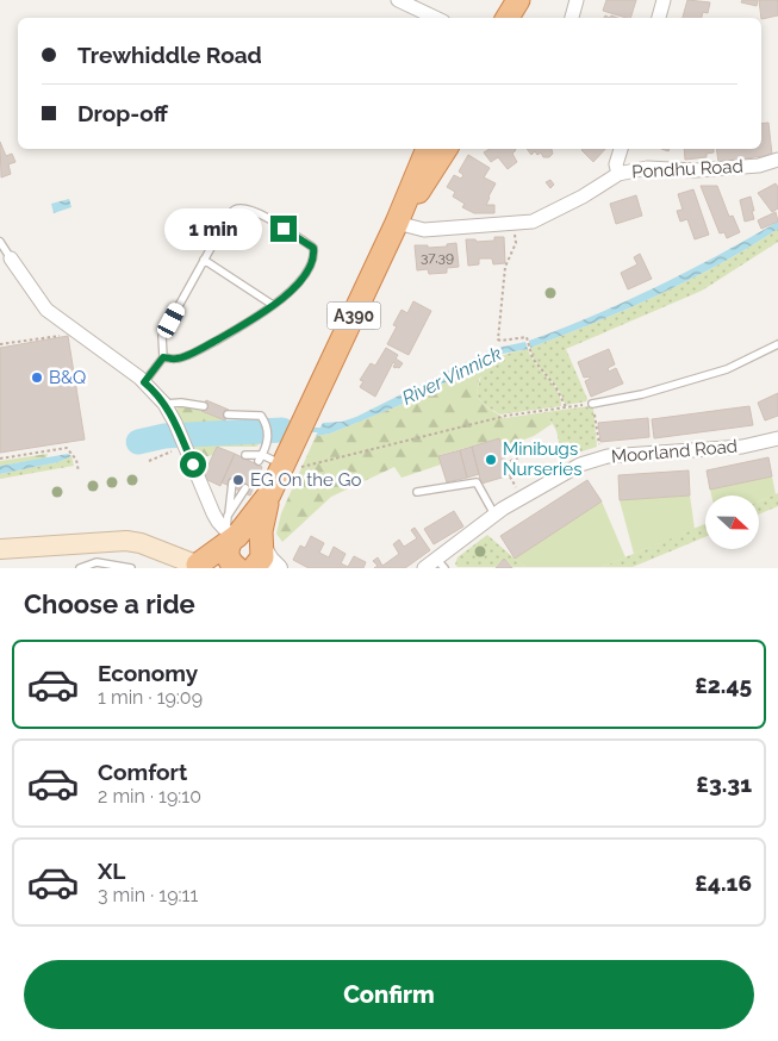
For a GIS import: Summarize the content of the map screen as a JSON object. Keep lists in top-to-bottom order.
{
  "streets": {
    "highway": ["A390"],
    "street": ["Pondhu Road", "Moorland Road"]
  },
  "crossings": [
    ["Pondhu Road", "A390"]
  ],
  "water": ["River Vinnick"],
  "places": ["B&Q", "Minibugs Nurseries", "EG On the Go"],
  "house_numbers": ["37,39"],
  "north": "right",
  "page": {
    "banner": ["Trewhiddle Road", "Drop-off"],
    "bubble": "1 min",
    "heading": "Choose a ride",
    "list": [
      {
        "name": "Economy",
        "note": "1 min · 19:09",
        "value": "£2.45"
      },
      {
        "name": "Comfort",
        "note": "2 min · 19:10",
        "value": "£3.31"
      },
      {
        "name": "XL",
        "note": "3 min · 19:11",
        "value": "£4.16"
      }
    ],
    "buttons": "Confirm"
  }
}
